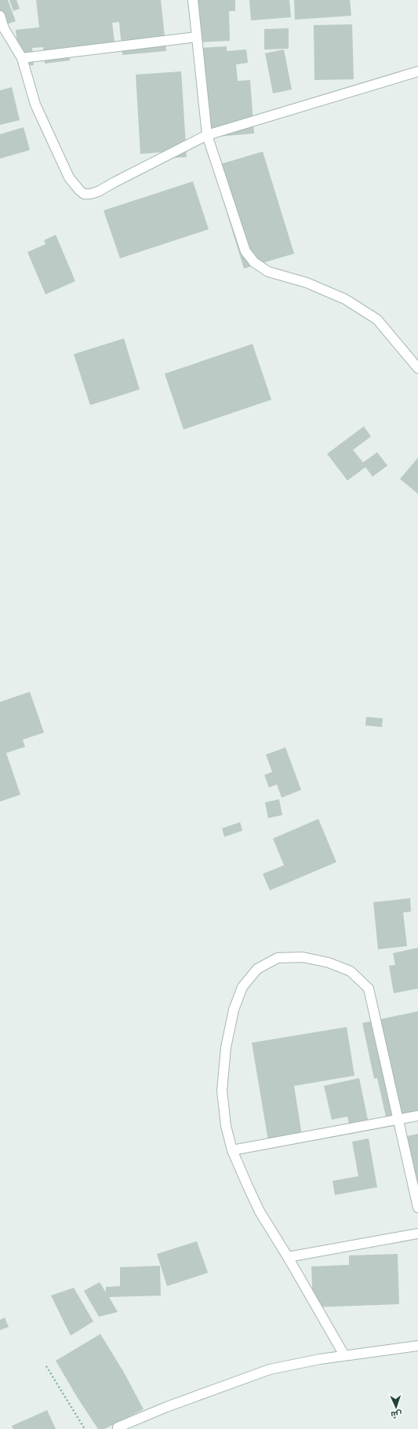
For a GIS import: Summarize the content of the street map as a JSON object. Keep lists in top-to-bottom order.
{
  "north": "bottom"
}
